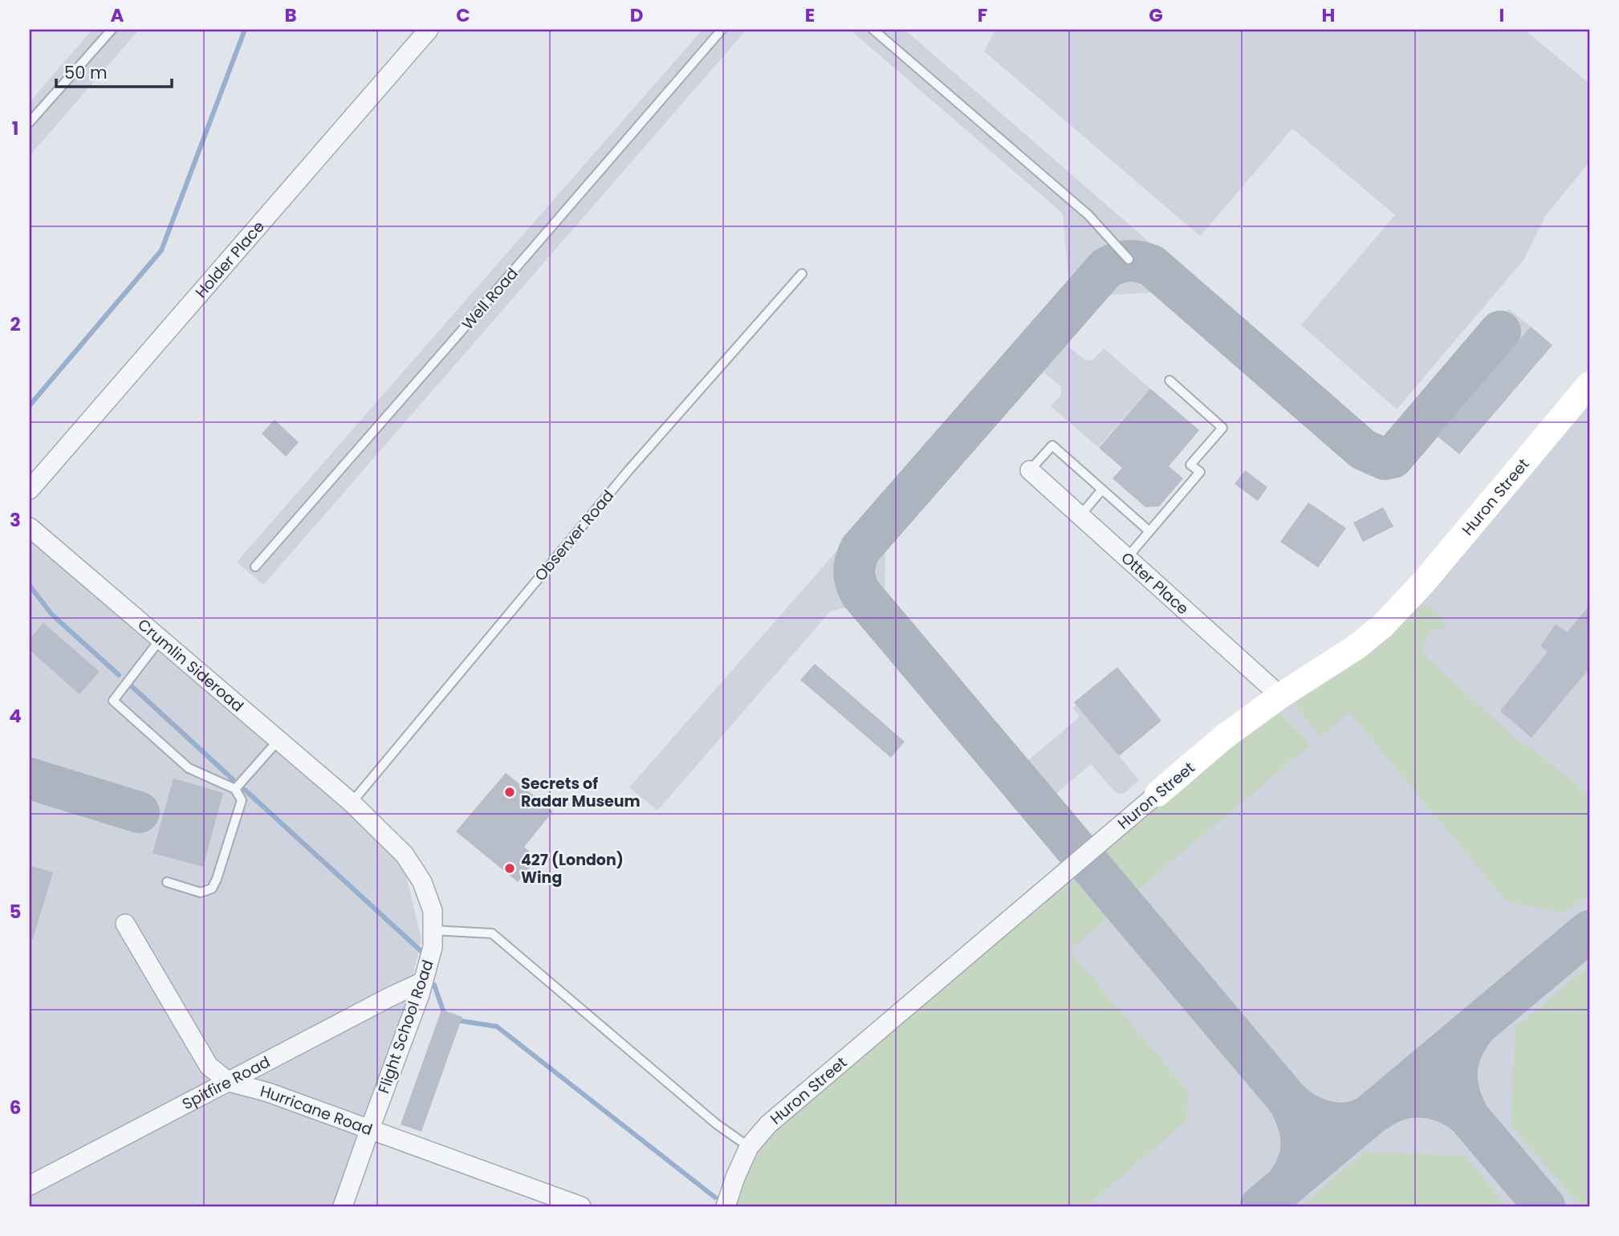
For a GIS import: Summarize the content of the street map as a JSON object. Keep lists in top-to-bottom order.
{
  "streets": {
    "street": [
      "Holder Place",
      "Huron Street",
      "Otter Place",
      "Crumlin Sideroad",
      "Flight School Road",
      "Spitfire Road",
      "Hurricane Road"
    ],
    "lane": ["Well Road", "Observer Road"]
  },
  "crossings": [
    ["Huron Street", "Otter Place"],
    ["Observer Road", "Crumlin Sideroad"],
    ["Observer Road", "Flight School Road"],
    ["Crumlin Sideroad", "Flight School Road"],
    ["Flight School Road", "Spitfire Road"],
    ["Flight School Road", "Hurricane Road"],
    ["Spitfire Road", "Hurricane Road"]
  ],
  "places": ["Secrets of Radar Museum", "427 (London) Wing"],
  "scale_bar": "50 m",
  "grid": {
    "columns": [
      "A",
      "B",
      "C",
      "D",
      "E",
      "F",
      "G",
      "H",
      "I"
    ],
    "rows": [
      "1",
      "2",
      "3",
      "4",
      "5",
      "6"
    ]
  }
}
